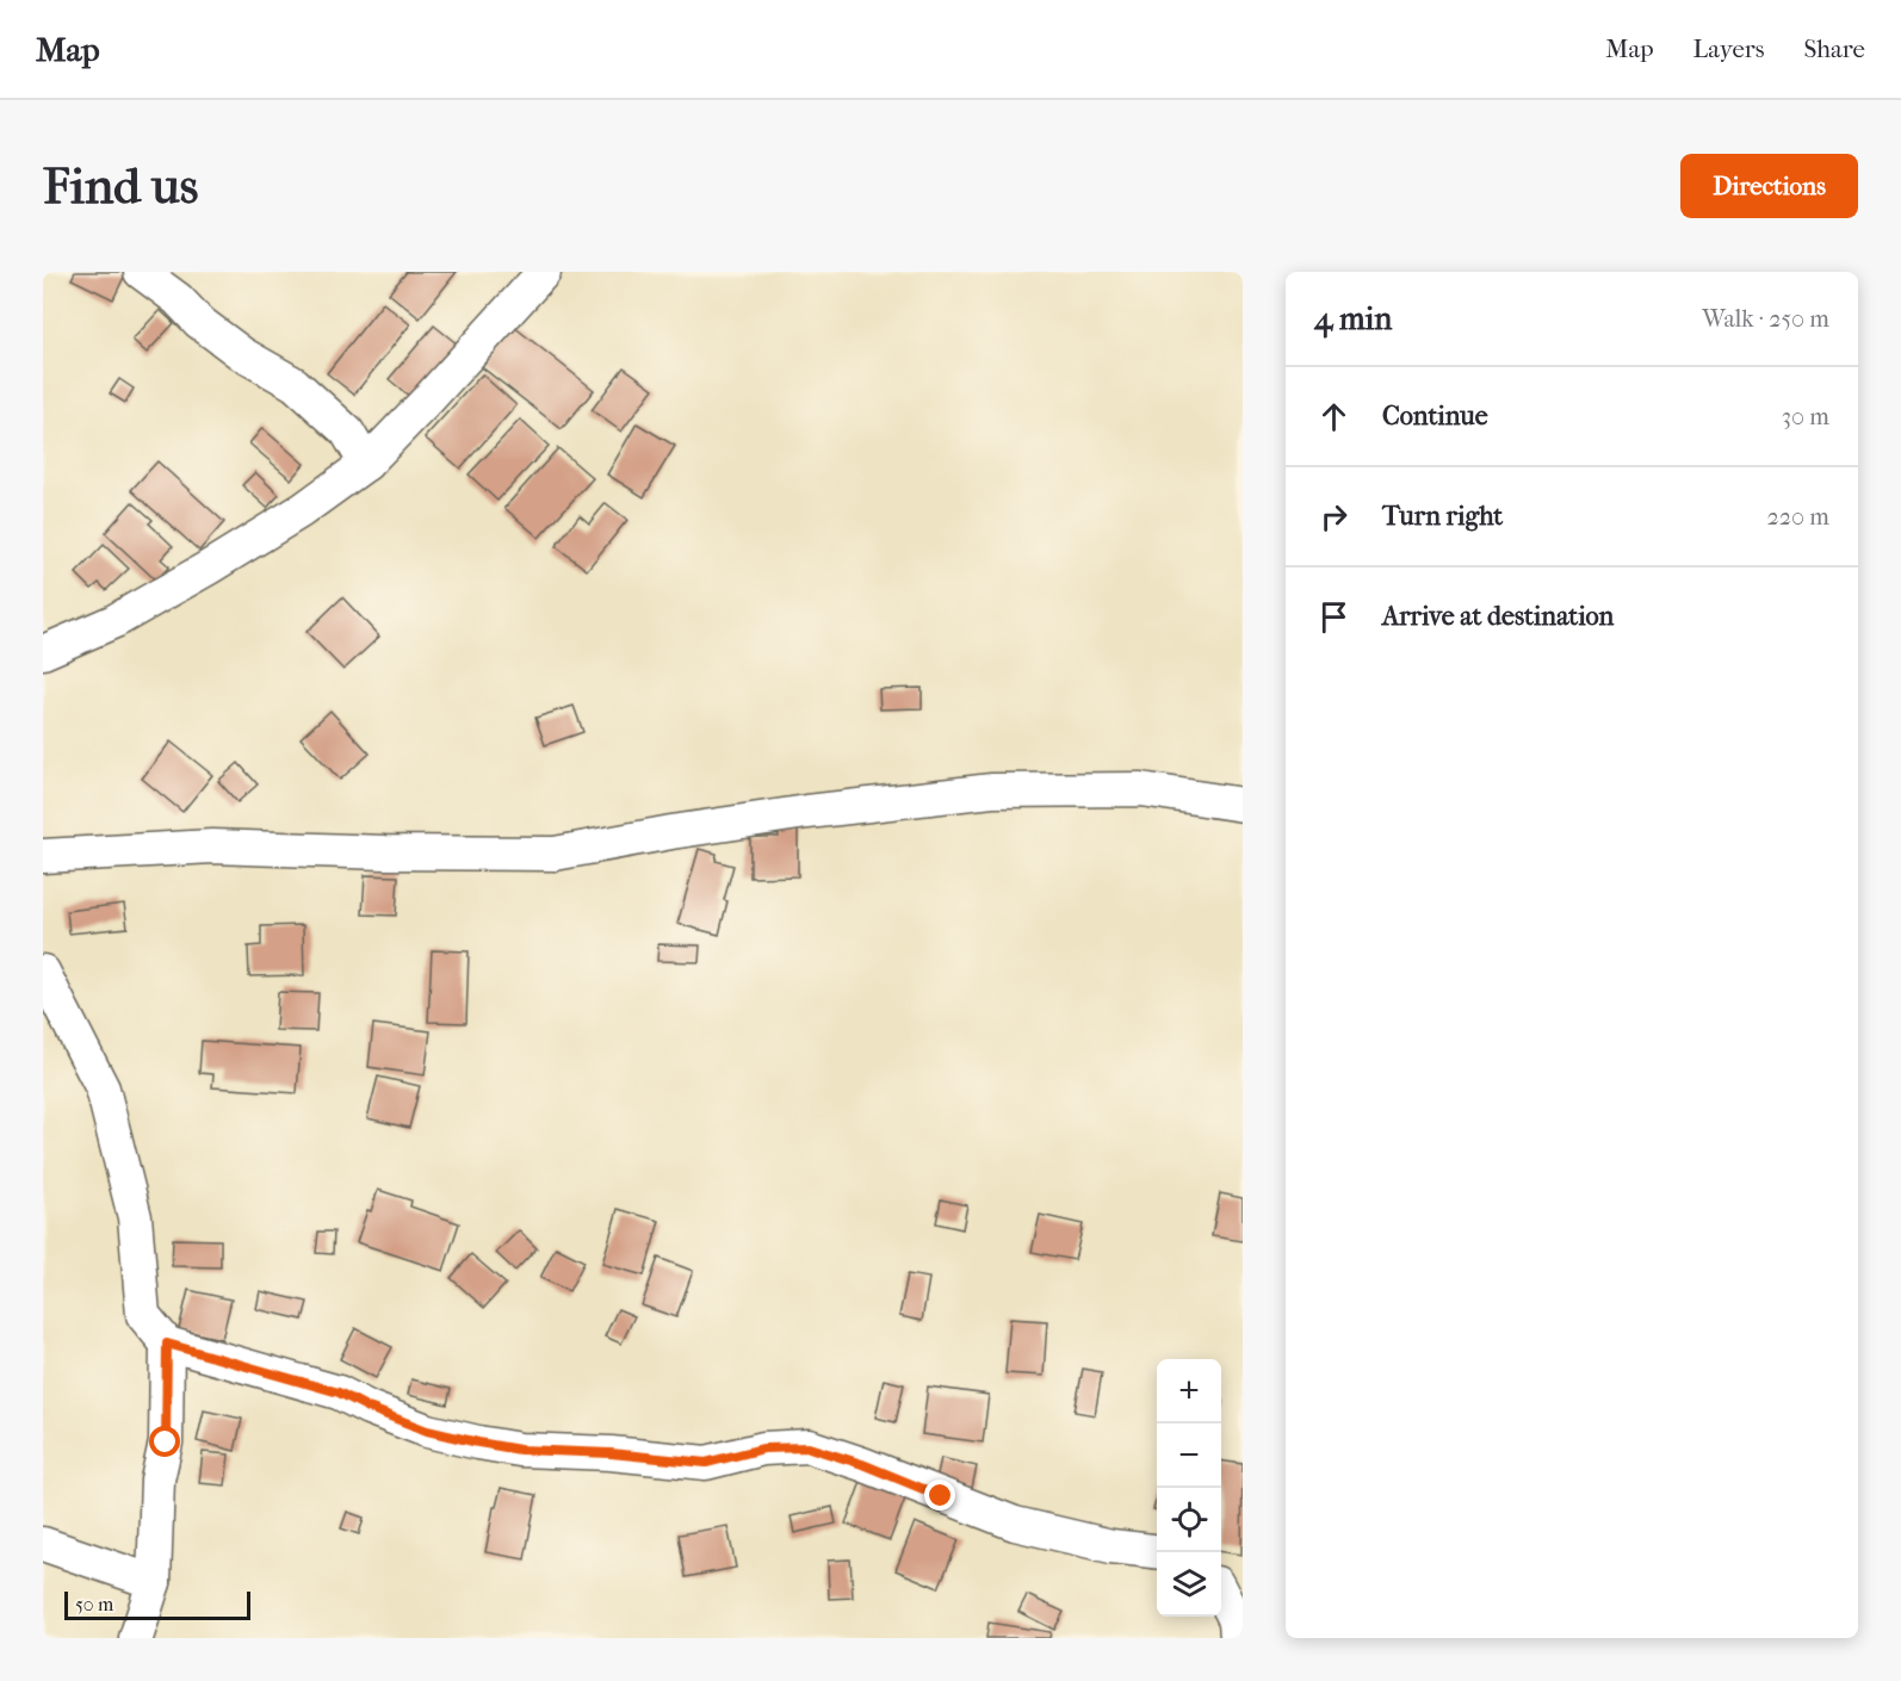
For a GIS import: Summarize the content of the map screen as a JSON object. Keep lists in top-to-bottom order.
{
  "scale_bar": "50 m",
  "page": {
    "header": "Map",
    "nav": ["Map", "Layers", "Share"],
    "buttons": "Directions",
    "title": "Find us",
    "heading": ["4 min", "Walk · 250 m"],
    "list": [
      ["Continue", "30 m"],
      ["Turn right", "220 m"],
      "Arrive at destination"
    ],
    "map_buttons": ["+", "−"],
    "scale": "50 m"
  }
}
